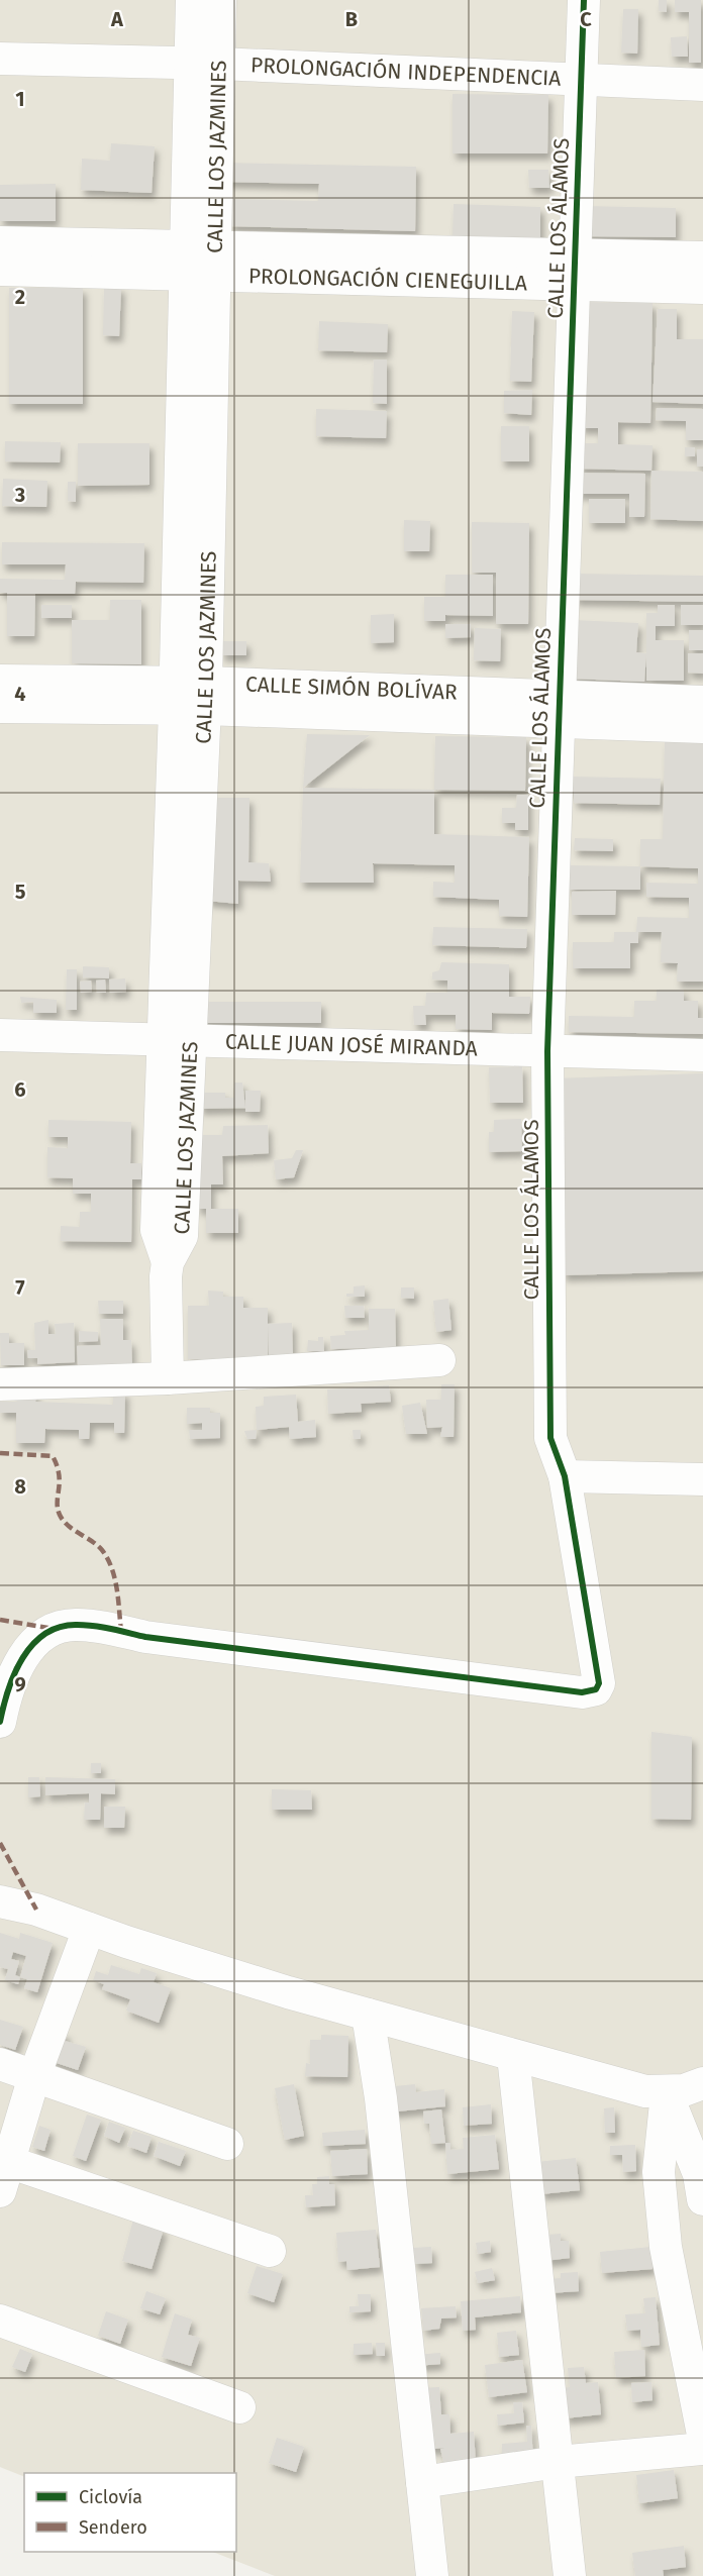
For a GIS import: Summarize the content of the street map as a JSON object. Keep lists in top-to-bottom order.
{
  "streets": {
    "street": [
      "PROLONGACIÓN INDEPENDENCIA",
      "CALLE LOS JAZMINES",
      "CALLE LOS ÁLAMOS",
      "PROLONGACIÓN CIENEGUILLA",
      "CALLE SIMÓN BOLÍVAR",
      "CALLE JUAN JOSÉ MIRANDA"
    ]
  },
  "crossings": [
    ["PROLONGACIÓN INDEPENDENCIA", "CALLE LOS JAZMINES"],
    ["PROLONGACIÓN INDEPENDENCIA", "CALLE LOS ÁLAMOS"],
    ["CALLE LOS JAZMINES", "PROLONGACIÓN CIENEGUILLA"],
    ["CALLE LOS JAZMINES", "CALLE SIMÓN BOLÍVAR"],
    ["CALLE LOS JAZMINES", "CALLE JUAN JOSÉ MIRANDA"],
    ["CALLE LOS ÁLAMOS", "PROLONGACIÓN CIENEGUILLA"],
    ["CALLE LOS ÁLAMOS", "CALLE SIMÓN BOLÍVAR"],
    ["CALLE LOS ÁLAMOS", "CALLE JUAN JOSÉ MIRANDA"]
  ],
  "legend": ["Ciclovía", "Sendero"],
  "grid": {
    "columns": ["A", "B", "C"],
    "rows": [
      "1",
      "2",
      "3",
      "4",
      "5",
      "6",
      "7",
      "8",
      "9"
    ]
  }
}
